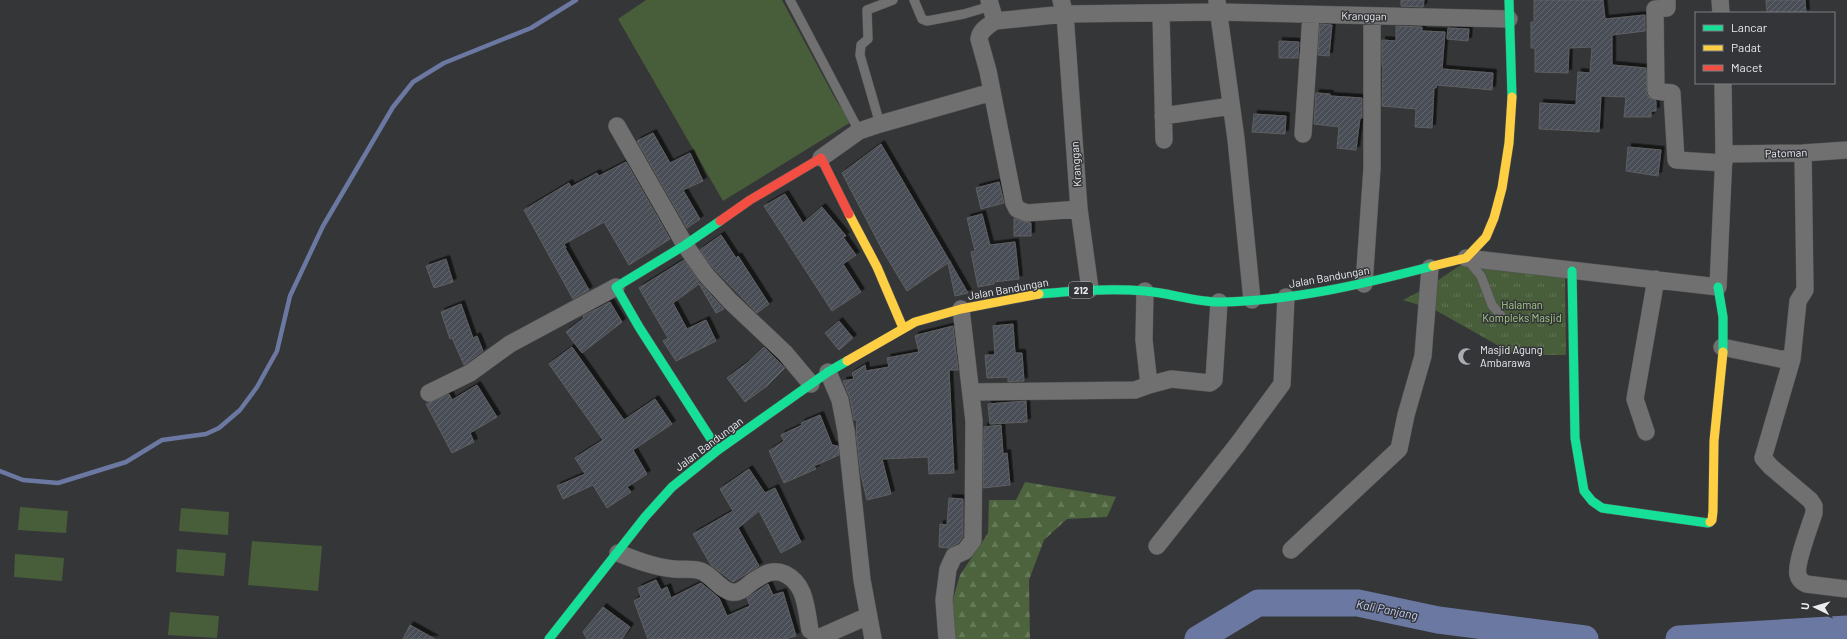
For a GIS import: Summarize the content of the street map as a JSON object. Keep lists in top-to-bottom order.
{
  "streets": {
    "main road": ["Jalan Bandungan", "212"],
    "street": ["Kranggan", "Patoman"]
  },
  "crossings": [
    ["Kranggan", "Jalan Bandungan"]
  ],
  "water": ["Kali Panjang"],
  "parks": ["Halaman Kompleks Masjid"],
  "places": {
    "mosque": ["Masjid Agung Ambarawa"]
  },
  "legend": ["Lancar", "Padat", "Macet"],
  "north": "left"
}
